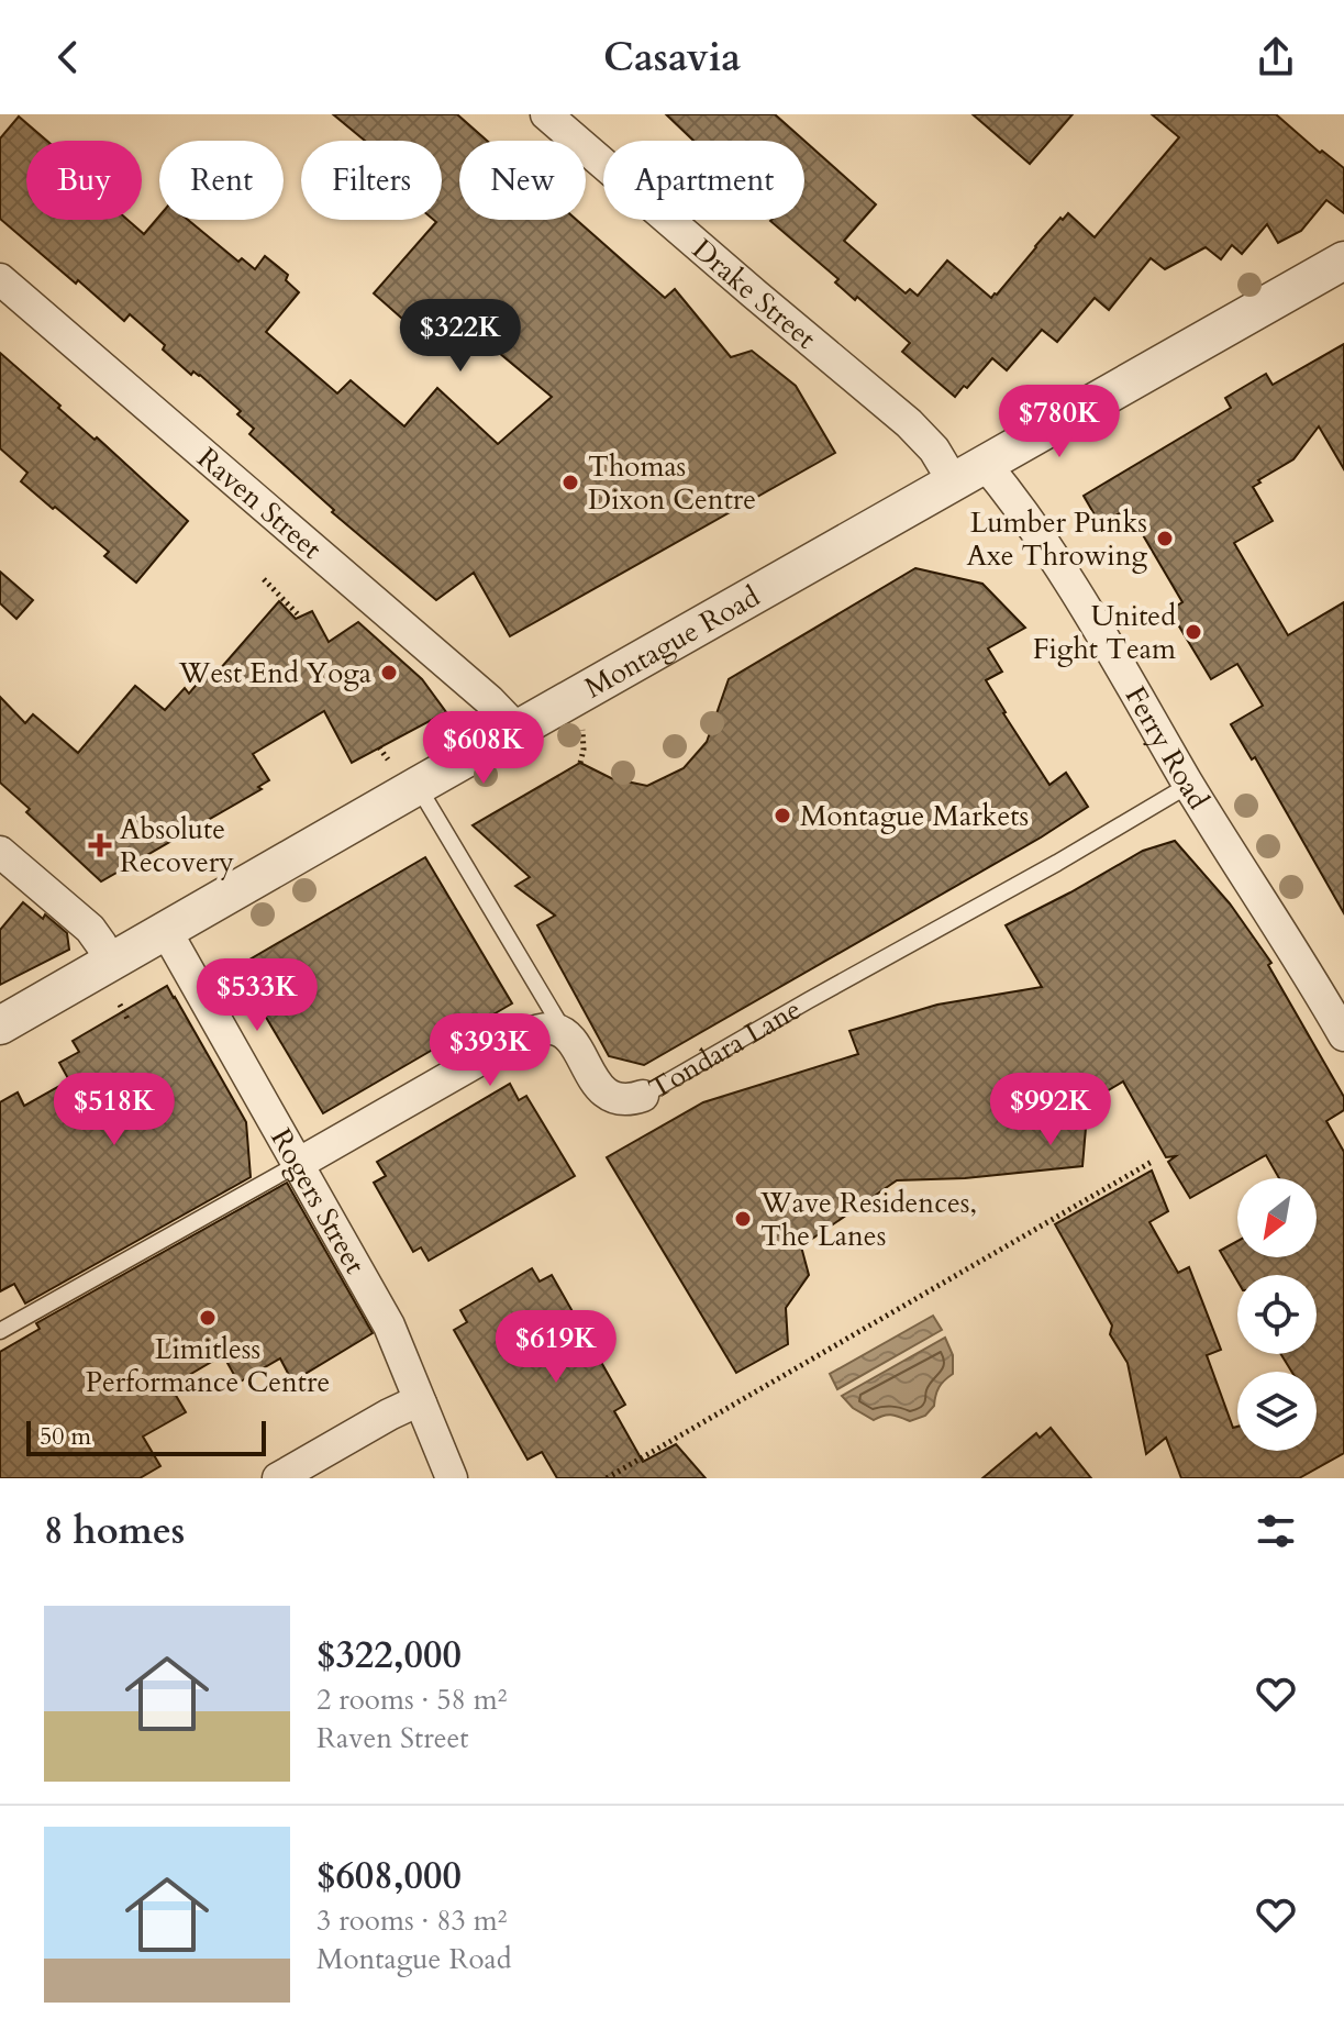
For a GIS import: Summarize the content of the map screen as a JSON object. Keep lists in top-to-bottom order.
{
  "streets": {
    "street": [
      "Drake Street",
      "Raven Street",
      "Montague Road",
      "Ferry Road",
      "Tondara Lane",
      "Rogers Street"
    ]
  },
  "crossings": [
    ["Drake Street", "Montague Road"],
    ["Raven Street", "Montague Road"],
    ["Montague Road", "Ferry Road"],
    ["Montague Road", "Rogers Street"],
    ["Ferry Road", "Tondara Lane"]
  ],
  "places": {
    "other": [
      "Thomas Dixon Centre",
      "Lumber Punks Axe Throwing",
      "United Fight Team",
      "West End Yoga",
      "Montague Markets",
      "Wave Residences, The Lanes",
      "Limitless Performance Centre"
    ],
    "health": ["Absolute Recovery"]
  },
  "scale_bar": "50 m",
  "north": "bottom left",
  "page": {
    "header": "Casavia",
    "chip": [
      "Buy",
      "Rent",
      "Filters",
      "New",
      "Apartment"
    ],
    "price": [
      "$322K",
      "$780K",
      "$608K",
      "$533K",
      "$393K",
      "$518K",
      "$992K",
      "$619K"
    ],
    "scale": "50 m",
    "heading": "8 homes",
    "list": [
      {
        "name": "$322,000",
        "note": "2 rooms · 58 m² · Raven Street"
      },
      {
        "name": "$608,000",
        "note": "3 rooms · 83 m² · Montague Road"
      }
    ]
  }
}
